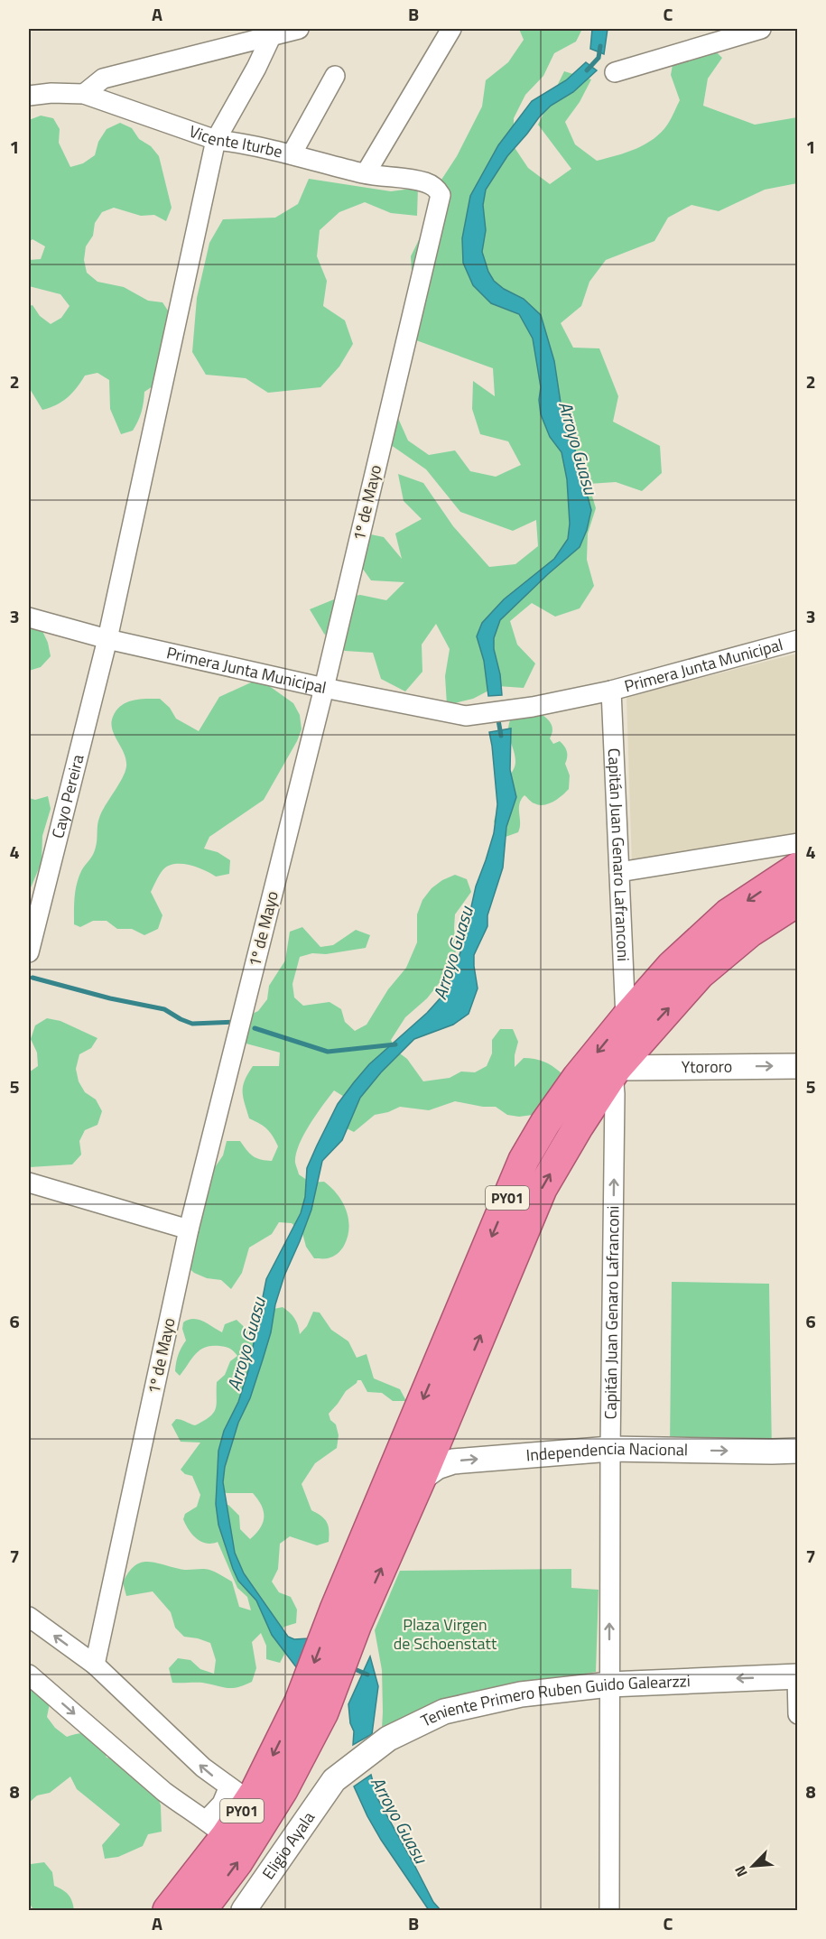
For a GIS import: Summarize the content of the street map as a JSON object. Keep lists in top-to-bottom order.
{
  "streets": {
    "highway": ["PY01"],
    "street": [
      "Vicente Iturbe",
      "1º de Mayo",
      "Primera Junta Municipal",
      "Cayo Pereira",
      "Capitán Juan Genaro Lafranconi",
      "Ytororo",
      "Independencia Nacional",
      "Teniente Primero Ruben Guido Galearzzi",
      "Eligio Ayala"
    ]
  },
  "crossings": [
    ["Vicente Iturbe", "1º de Mayo"],
    ["Vicente Iturbe", "Cayo Pereira"],
    ["1º de Mayo", "Primera Junta Municipal"],
    ["Primera Junta Municipal", "Cayo Pereira"],
    ["Primera Junta Municipal", "Capitán Juan Genaro Lafranconi"],
    ["Capitán Juan Genaro Lafranconi", "Ytororo"],
    ["Capitán Juan Genaro Lafranconi", "PY01"],
    ["Capitán Juan Genaro Lafranconi", "Independencia Nacional"],
    ["Capitán Juan Genaro Lafranconi", "Teniente Primero Ruben Guido Galearzzi"],
    ["Ytororo", "PY01"],
    ["PY01", "Independencia Nacional"],
    ["Teniente Primero Ruben Guido Galearzzi", "Eligio Ayala"]
  ],
  "one_way": ["Capitán Juan Genaro Lafranconi", "Independencia Nacional", "Teniente Primero Ruben Guido Galearzzi"],
  "water": ["Arroyo Guasu"],
  "parks": ["Plaza Virgen de Schoenstatt"],
  "north": "bottom left",
  "grid": {
    "columns": ["A", "B", "C"],
    "rows": [
      "1",
      "2",
      "3",
      "4",
      "5",
      "6",
      "7",
      "8"
    ]
  }
}
